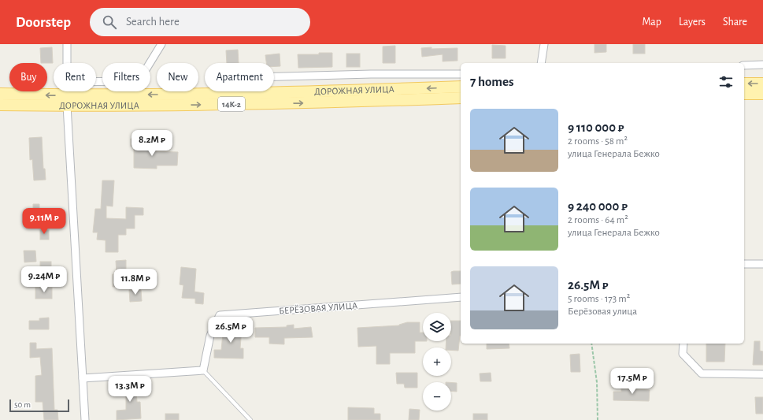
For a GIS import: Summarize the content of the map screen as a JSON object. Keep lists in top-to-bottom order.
{
  "streets": {
    "main road": ["ДОРОЖНАЯ УЛИЦА", "14К-2"],
    "street": ["БЕРЁЗОВАЯ УЛИЦА"]
  },
  "scale_bar": "50 m",
  "page": {
    "header": "Doorstep",
    "search": "Search here",
    "nav": ["Map", "Layers", "Share"],
    "chip": [
      "Buy",
      "Rent",
      "Filters",
      "New",
      "Apartment"
    ],
    "heading": "7 homes",
    "list": [
      {
        "name": "9 110 000 ₽",
        "note": "2 rooms · 58 m² · улица Генерала Бежко"
      },
      {
        "name": "9 240 000 ₽",
        "note": "2 rooms · 64 m² · улица Генерала Бежко"
      },
      {
        "name": "26.5M ₽",
        "note": "5 rooms · 173 m² · Берёзовая улица"
      }
    ],
    "price": [
      "8.2M ₽",
      "9.11M ₽",
      "9.24M ₽",
      "11.8M ₽",
      "26.5M ₽",
      "17.5M ₽",
      "13.3M ₽"
    ],
    "map_buttons": ["+", "−"],
    "scale": "50 m"
  }
}
